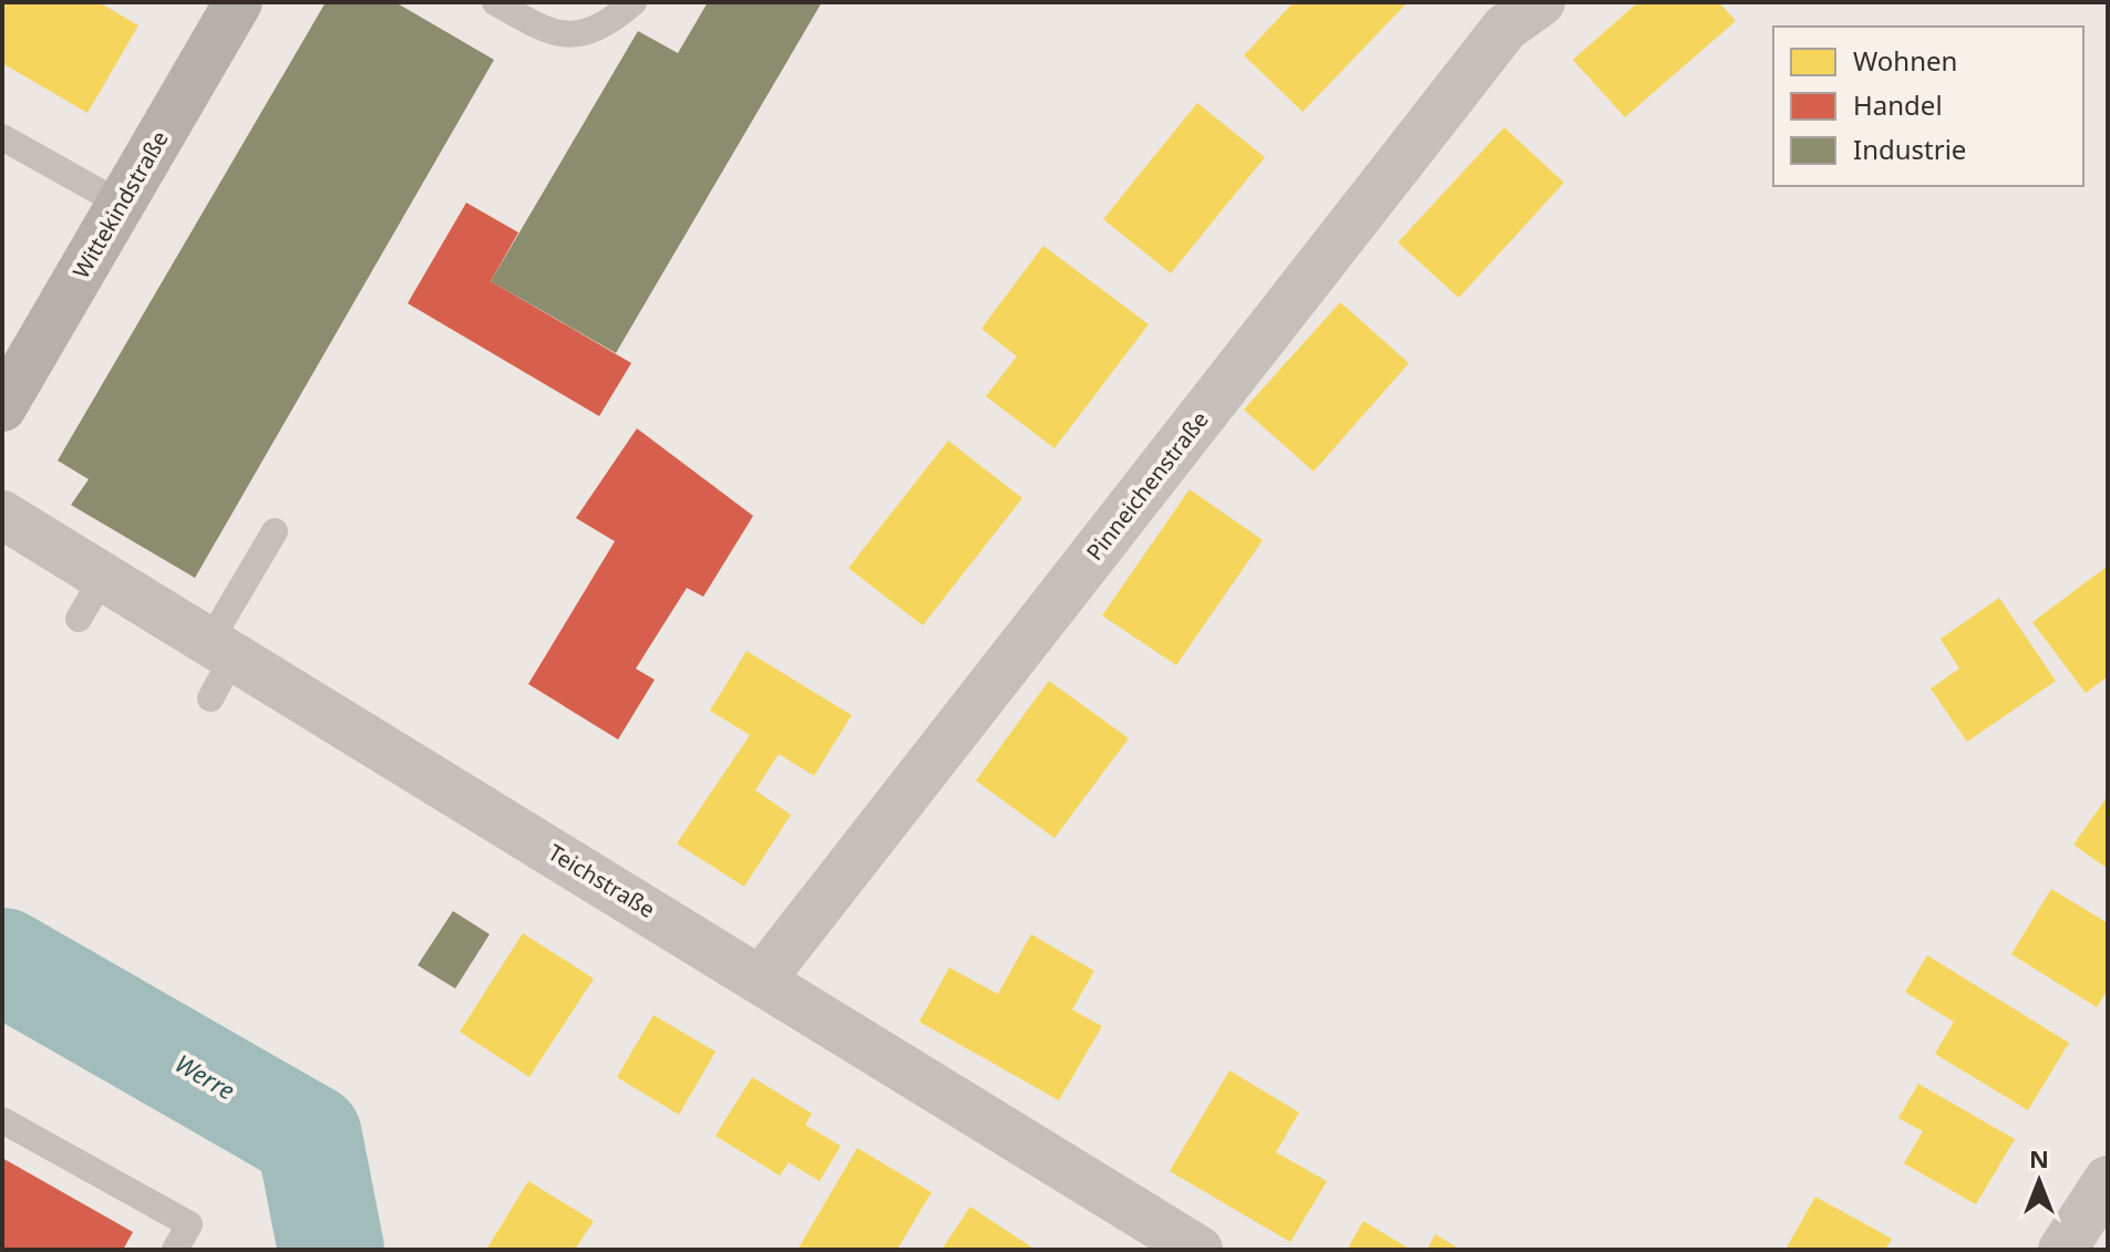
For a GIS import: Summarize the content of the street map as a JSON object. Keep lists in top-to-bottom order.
{
  "streets": {
    "street": ["Wittekindstraße", "Pinneichenstraße", "Teichstraße"]
  },
  "crossings": [
    ["Pinneichenstraße", "Teichstraße"]
  ],
  "water": ["Werre"],
  "legend": ["Wohnen", "Handel", "Industrie"],
  "north": "top"
}
